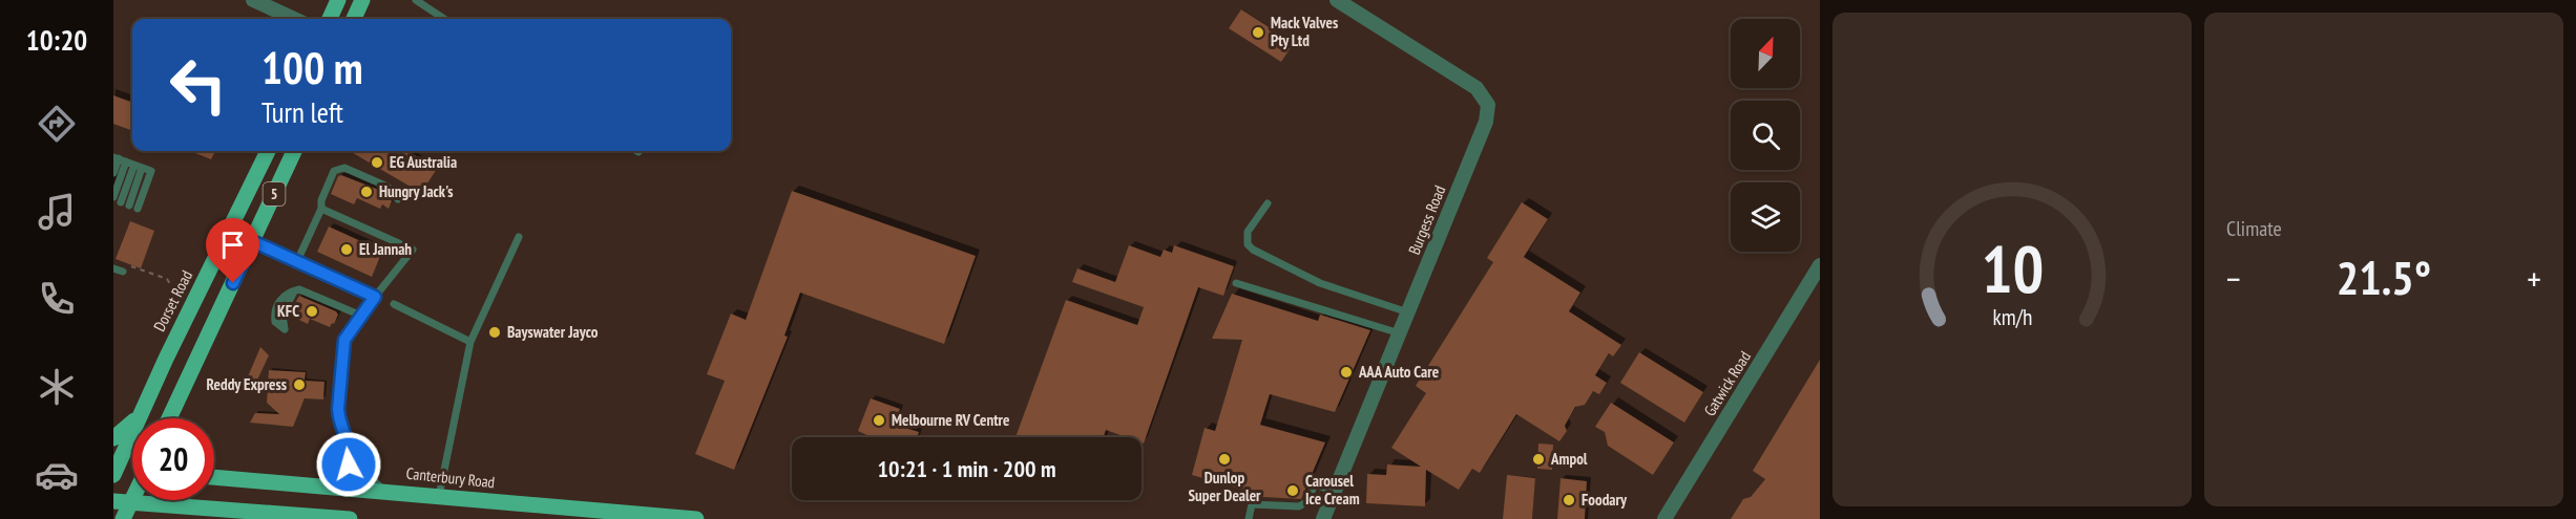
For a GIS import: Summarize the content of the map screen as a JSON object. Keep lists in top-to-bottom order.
{
  "streets": {
    "main road": ["5", "Dorset Road", "Canterbury Road"],
    "street": ["Burgess Road", "Gatwick Road"]
  },
  "places": [
    "Mack Valves Pty Ltd",
    "EG Australia",
    "Hungry Jack's",
    "El Jannah",
    "KFC",
    "Bayswater Jayco",
    "AAA Auto Care",
    "Reddy Express",
    "Melbourne RV Centre",
    "Dunlop Super Dealer",
    "Ampol",
    "Carousel Ice Cream",
    "Foodary"
  ],
  "north": "top right",
  "page": {
    "tabs": "10:20",
    "tile": "Climate",
    "turn": ["100 m", "Turn left"],
    "heat": ["−", "21.5°", "+"],
    "limit": "20",
    "trip": "10:21 · 1 min · 200 m",
    "gauge": ["10", "km/h"]
  }
}
